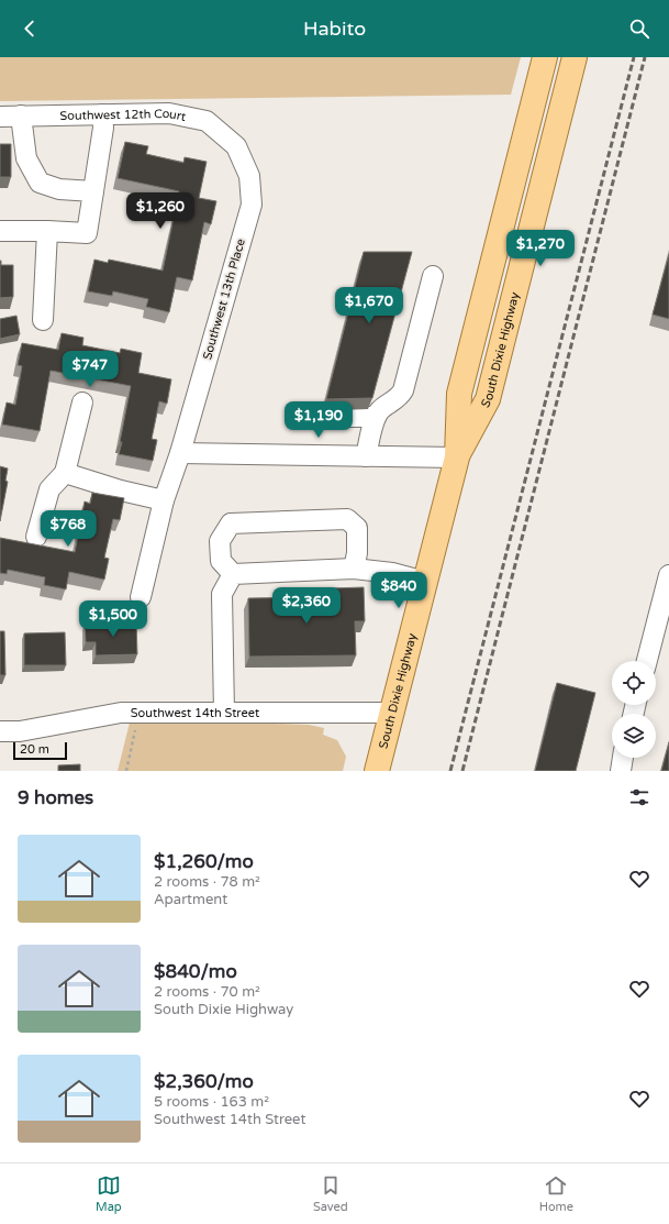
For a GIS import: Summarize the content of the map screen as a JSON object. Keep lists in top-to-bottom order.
{
  "streets": {
    "main road": ["South Dixie Highway"],
    "street": ["Southwest 12th Court", "Southwest 13th Place", "Southwest 14th Street"]
  },
  "crossings": [
    ["Southwest 12th Court", "Southwest 13th Place"],
    ["South Dixie Highway", "Southwest 14th Street"]
  ],
  "scale_bar": "20 m",
  "page": {
    "header": "Habito",
    "price": [
      "$1,260",
      "$1,270",
      "$1,670",
      "$747",
      "$1,190",
      "$768",
      "$840",
      "$2,360",
      "$1,500"
    ],
    "scale": "20 m",
    "heading": "9 homes",
    "list": [
      {
        "name": "$1,260/mo",
        "note": "2 rooms · 78 m² · Apartment"
      },
      {
        "name": "$840/mo",
        "note": "2 rooms · 70 m² · South Dixie Highway"
      },
      {
        "name": "$2,360/mo",
        "note": "5 rooms · 163 m² · Southwest 14th Street"
      }
    ],
    "tabs": ["Map", "Saved", "Home"]
  }
}
